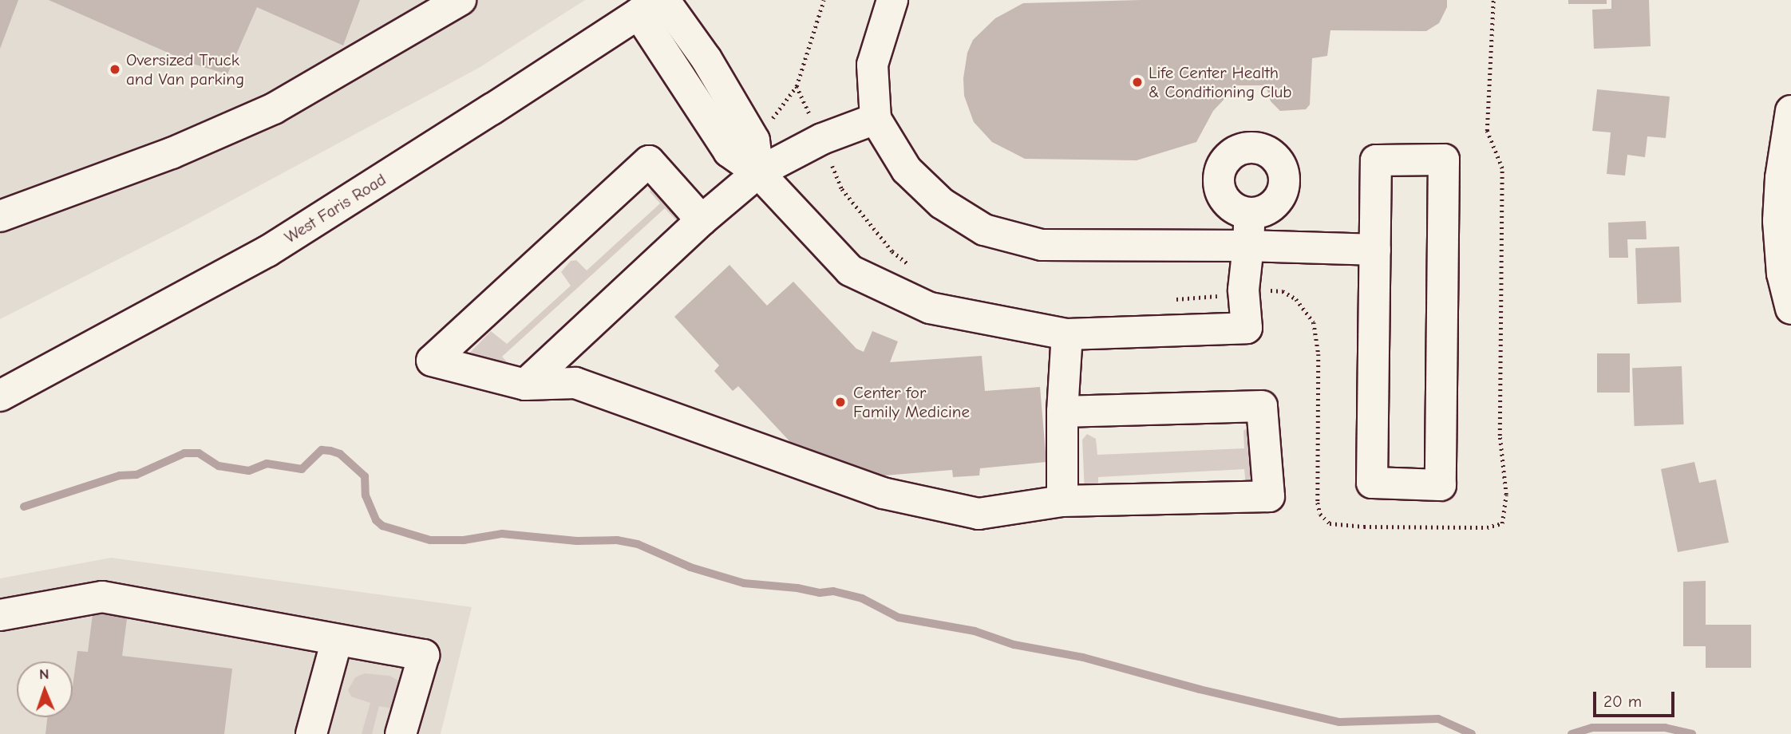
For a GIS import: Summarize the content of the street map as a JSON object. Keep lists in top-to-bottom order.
{
  "streets": {
    "main road": ["West Faris Road"]
  },
  "places": ["Oversized Truck and Van parking", "Life Center Health & Conditioning Club", "Center for Family Medicine"],
  "scale_bar": "20 m",
  "north": "top"
}
